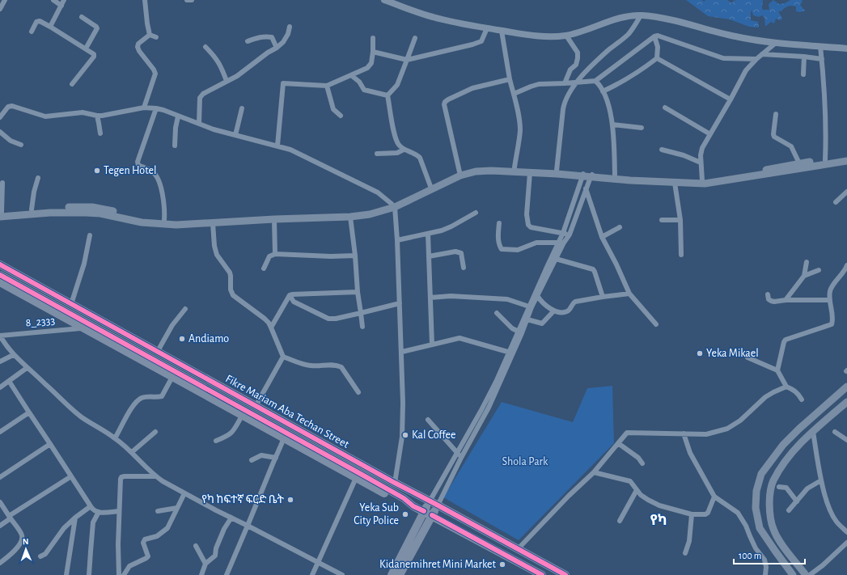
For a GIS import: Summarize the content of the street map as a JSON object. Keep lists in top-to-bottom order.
{
  "streets": {
    "main road": ["Fikre Mariam Aba Techan Street"],
    "street": ["8_2333"]
  },
  "districts": ["የካ"],
  "parks": ["Shola Park"],
  "places": [
    "Tegen Hotel",
    "Andiamo",
    "Yeka Mikael",
    "Kal Coffee",
    "የካ ከፍተኛ ፍርድ ቤት",
    "Yeka Sub City Police",
    "Kidanemihret Mini Market"
  ],
  "scale_bar": "100 m",
  "north": "top"
}
